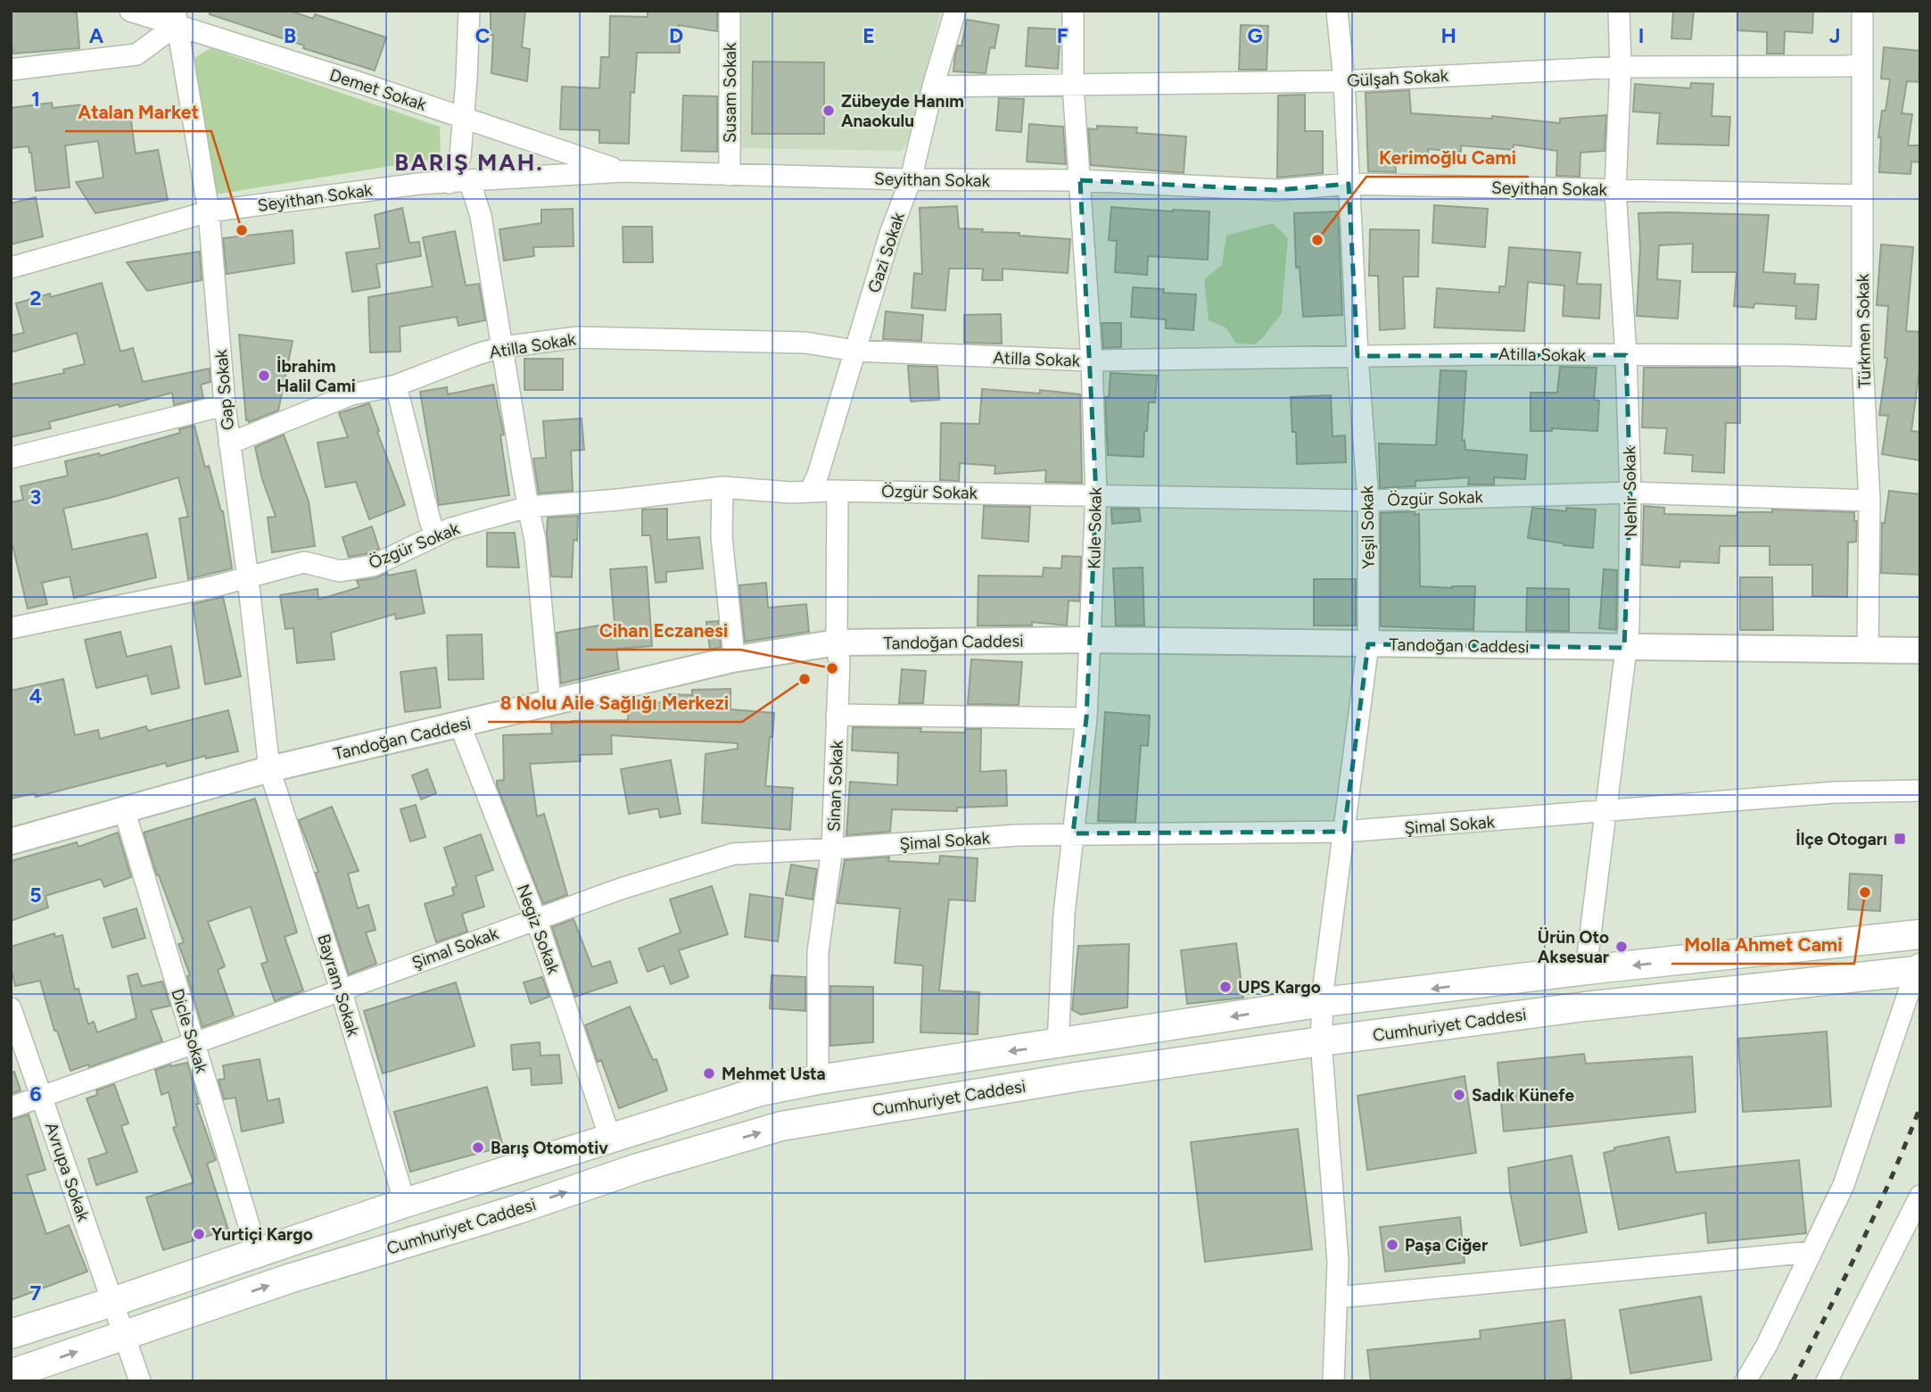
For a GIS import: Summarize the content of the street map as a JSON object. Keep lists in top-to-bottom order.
{
  "streets": {
    "main road": ["Cumhuriyet Caddesi"],
    "street": [
      "Gülşah Sokak",
      "Demet Sokak",
      "Susam Sokak",
      "Seyithan Sokak",
      "Gazi Sokak",
      "Türkmen Sokak",
      "Atilla Sokak",
      "Gap Sokak",
      "Özgür Sokak",
      "Nehir Sokak",
      "Yeşil Sokak",
      "Kule Sokak",
      "Tandoğan Caddesi",
      "Sinan Sokak",
      "Şimal Sokak",
      "Negiz Sokak",
      "Bayram Sokak",
      "Dicle Sokak",
      "Avrupa Sokak"
    ]
  },
  "crossings": [
    ["Gülşah Sokak", "Gazi Sokak"],
    ["Gülşah Sokak", "Türkmen Sokak"],
    ["Gülşah Sokak", "Nehir Sokak"],
    ["Gülşah Sokak", "Yeşil Sokak"],
    ["Gülşah Sokak", "Kule Sokak"],
    ["Demet Sokak", "Seyithan Sokak"],
    ["Demet Sokak", "Gap Sokak"],
    ["Susam Sokak", "Seyithan Sokak"],
    ["Seyithan Sokak", "Gazi Sokak"],
    ["Seyithan Sokak", "Türkmen Sokak"],
    ["Seyithan Sokak", "Gap Sokak"],
    ["Seyithan Sokak", "Nehir Sokak"],
    ["Seyithan Sokak", "Yeşil Sokak"],
    ["Seyithan Sokak", "Kule Sokak"],
    ["Gazi Sokak", "Atilla Sokak"],
    ["Gazi Sokak", "Özgür Sokak"],
    ["Türkmen Sokak", "Atilla Sokak"],
    ["Türkmen Sokak", "Özgür Sokak"],
    ["Türkmen Sokak", "Tandoğan Caddesi"],
    ["Atilla Sokak", "Gap Sokak"],
    ["Atilla Sokak", "Nehir Sokak"],
    ["Atilla Sokak", "Yeşil Sokak"],
    ["Atilla Sokak", "Kule Sokak"],
    ["Gap Sokak", "Özgür Sokak"],
    ["Gap Sokak", "Tandoğan Caddesi"],
    ["Gap Sokak", "Bayram Sokak"],
    ["Özgür Sokak", "Nehir Sokak"],
    ["Özgür Sokak", "Yeşil Sokak"],
    ["Özgür Sokak", "Kule Sokak"],
    ["Özgür Sokak", "Sinan Sokak"],
    ["Nehir Sokak", "Tandoğan Caddesi"],
    ["Nehir Sokak", "Şimal Sokak"],
    ["Yeşil Sokak", "Tandoğan Caddesi"],
    ["Yeşil Sokak", "Şimal Sokak"],
    ["Yeşil Sokak", "Cumhuriyet Caddesi"],
    ["Kule Sokak", "Tandoğan Caddesi"],
    ["Kule Sokak", "Şimal Sokak"],
    ["Tandoğan Caddesi", "Sinan Sokak"],
    ["Tandoğan Caddesi", "Negiz Sokak"],
    ["Tandoğan Caddesi", "Bayram Sokak"],
    ["Tandoğan Caddesi", "Dicle Sokak"],
    ["Sinan Sokak", "Şimal Sokak"],
    ["Şimal Sokak", "Negiz Sokak"],
    ["Şimal Sokak", "Bayram Sokak"],
    ["Şimal Sokak", "Dicle Sokak"],
    ["Şimal Sokak", "Avrupa Sokak"],
    ["Cumhuriyet Caddesi", "Avrupa Sokak"]
  ],
  "districts": ["BARIŞ MAH."],
  "places": {
    "other": [
      "Zübeyde Hanım Anaokulu",
      "Atalan Market",
      "Kerimoğlu Cami",
      "İbrahim Halil Cami",
      "Cihan Eczanesi",
      "8 Nolu Aile Sağlığı Merkezi",
      "Molla Ahmet Cami",
      "Ürün Oto Aksesuar",
      "UPS Kargo",
      "Mehmet Usta",
      "Sadık Künefe",
      "Barış Otomotiv",
      "Yurtiçi Kargo",
      "Paşa Ciğer"
    ],
    "transit": ["İlçe Otogarı"]
  },
  "grid": {
    "columns": [
      "A",
      "B",
      "C",
      "D",
      "E",
      "F",
      "G",
      "H",
      "I",
      "J"
    ],
    "rows": [
      "1",
      "2",
      "3",
      "4",
      "5",
      "6",
      "7"
    ]
  }
}
